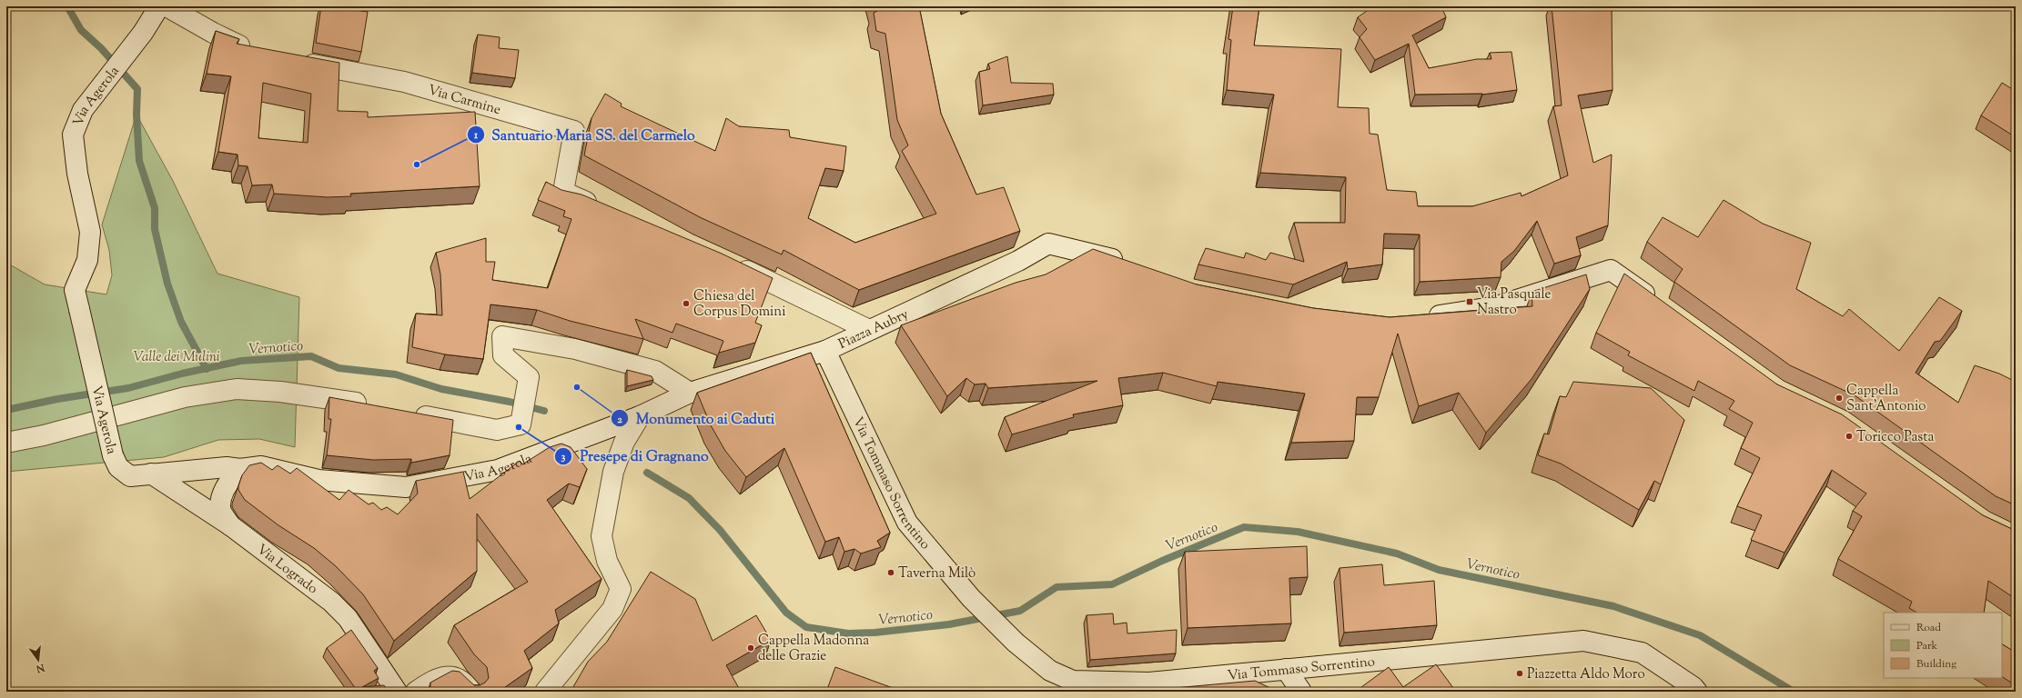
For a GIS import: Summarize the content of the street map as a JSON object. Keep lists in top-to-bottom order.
{
  "streets": {
    "street": [
      "Via Agerola",
      "Via Carmine",
      "Piazza Aubry",
      "Via Tommaso Sorrentino",
      "Via Logrado"
    ]
  },
  "crossings": [
    ["Via Agerola", "Piazza Aubry"],
    ["Via Agerola", "Via Logrado"],
    ["Piazza Aubry", "Via Tommaso Sorrentino"]
  ],
  "water": ["Vernotico"],
  "parks": ["Valle dei Mulini"],
  "places": {
    "other": [
      "Santuario Maria SS. del Carmelo",
      "Chiesa del Corpus Domini",
      "Monumento ai Caduti",
      "Cappella Sant'Antonio",
      "Presepe di Gragnano",
      "Toricco Pasta",
      "Taverna Milò",
      "Cappella Madonna delle Grazie",
      "Piazzetta Aldo Moro"
    ],
    "transit": ["Via Pasquale Nastro"]
  },
  "legend": ["Road", "Park", "Building"],
  "north": "bottom"
}
